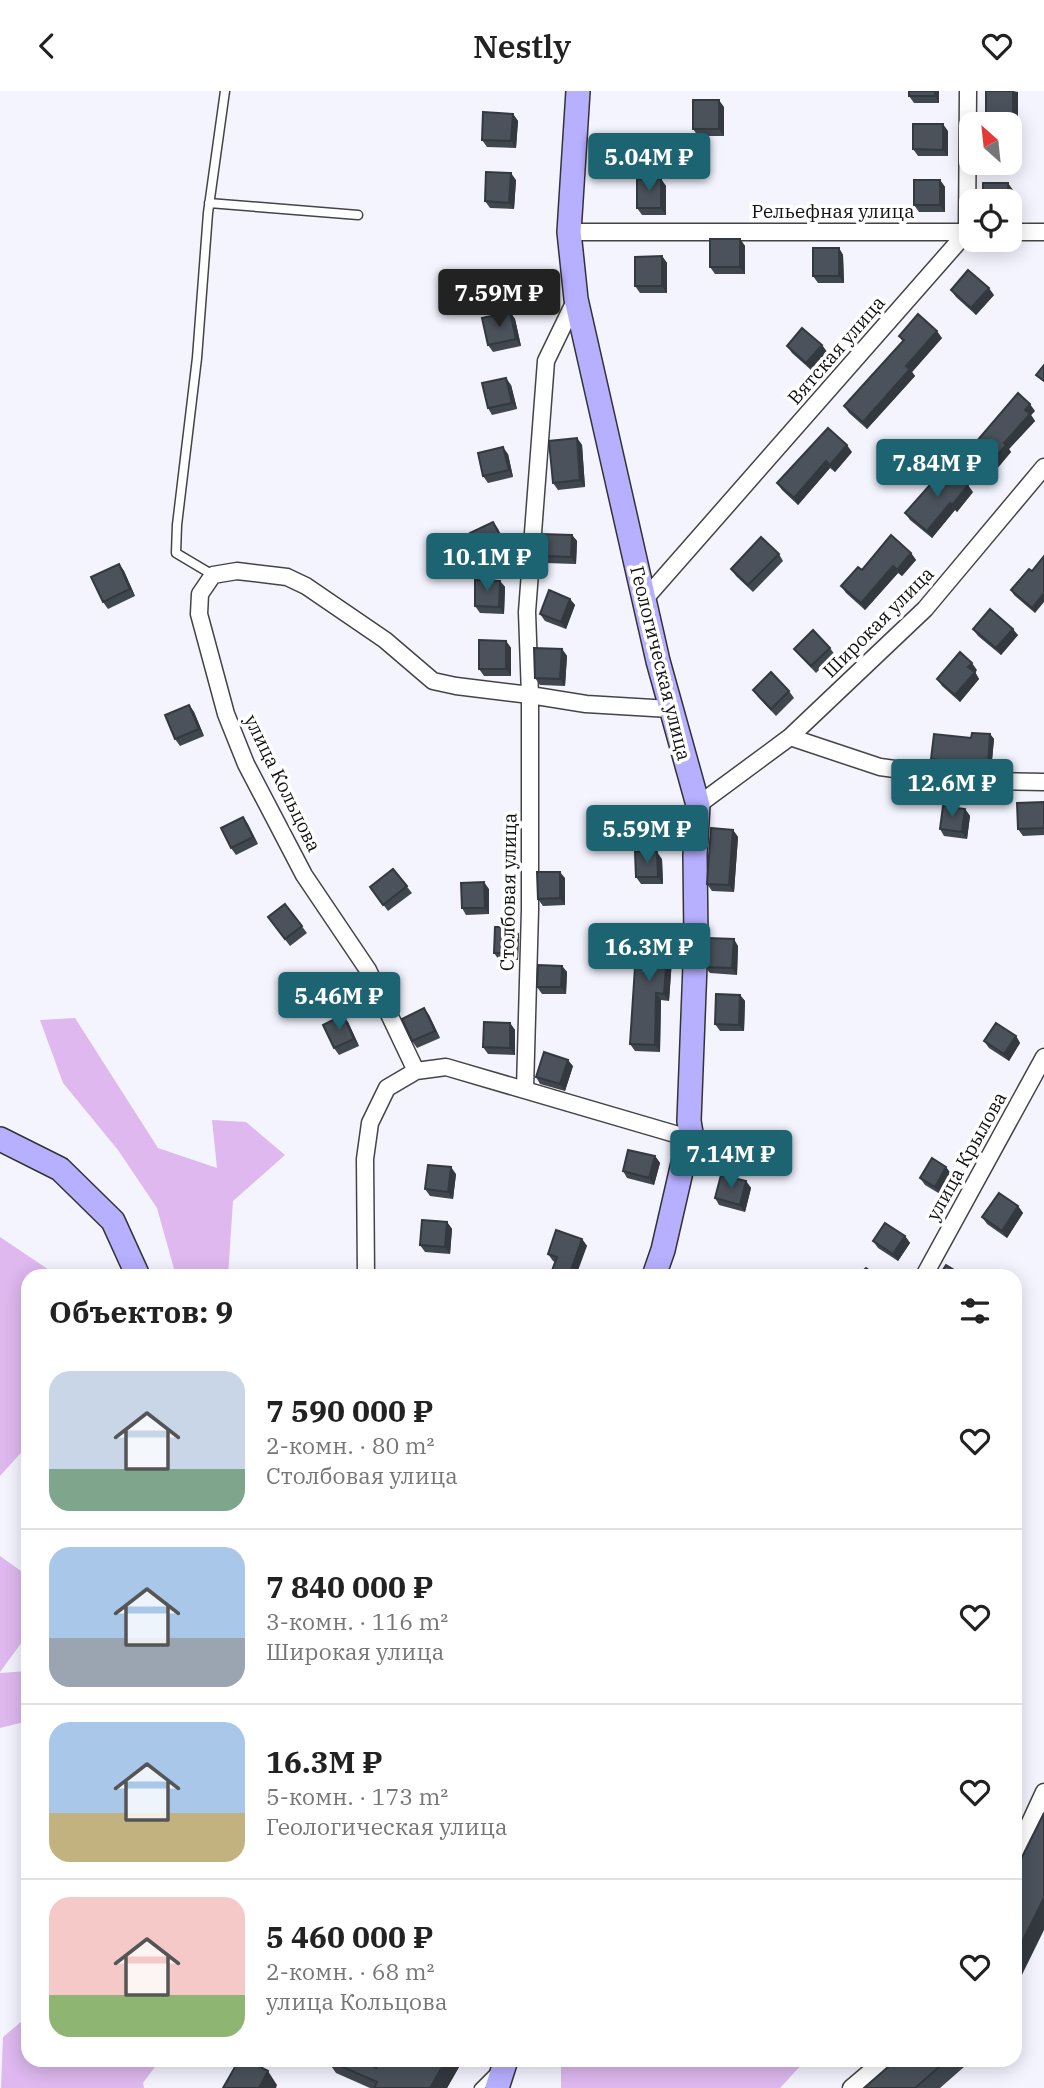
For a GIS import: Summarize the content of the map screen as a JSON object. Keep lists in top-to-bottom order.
{
  "streets": {
    "street": [
      "Рельефная улица",
      "Вятская улица",
      "Широкая улица",
      "Геологическая улица",
      "улица Кольцова",
      "Столбовая улица",
      "улица Крылова"
    ]
  },
  "crossings": [
    ["Рельефная улица", "Геологическая улица"],
    ["Вятская улица", "Геологическая улица"],
    ["Широкая улица", "Геологическая улица"],
    ["Геологическая улица", "Столбовая улица"]
  ],
  "north": "top left",
  "page": {
    "header": "Nestly",
    "price": [
      "5.04M ₽",
      "7.59M ₽",
      "7.84M ₽",
      "10.1M ₽",
      "12.6M ₽",
      "5.59M ₽",
      "16.3M ₽",
      "5.46M ₽",
      "7.14M ₽"
    ],
    "heading": "Объектов: 9",
    "list": [
      {
        "name": "7 590 000 ₽",
        "note": "2-комн. · 80 m² · Столбовая улица"
      },
      {
        "name": "7 840 000 ₽",
        "note": "3-комн. · 116 m² · Широкая улица"
      },
      {
        "name": "16.3M ₽",
        "note": "5-комн. · 173 m² · Геологическая улица"
      },
      {
        "name": "5 460 000 ₽",
        "note": "2-комн. · 68 m² · улица Кольцова"
      }
    ]
  }
}
